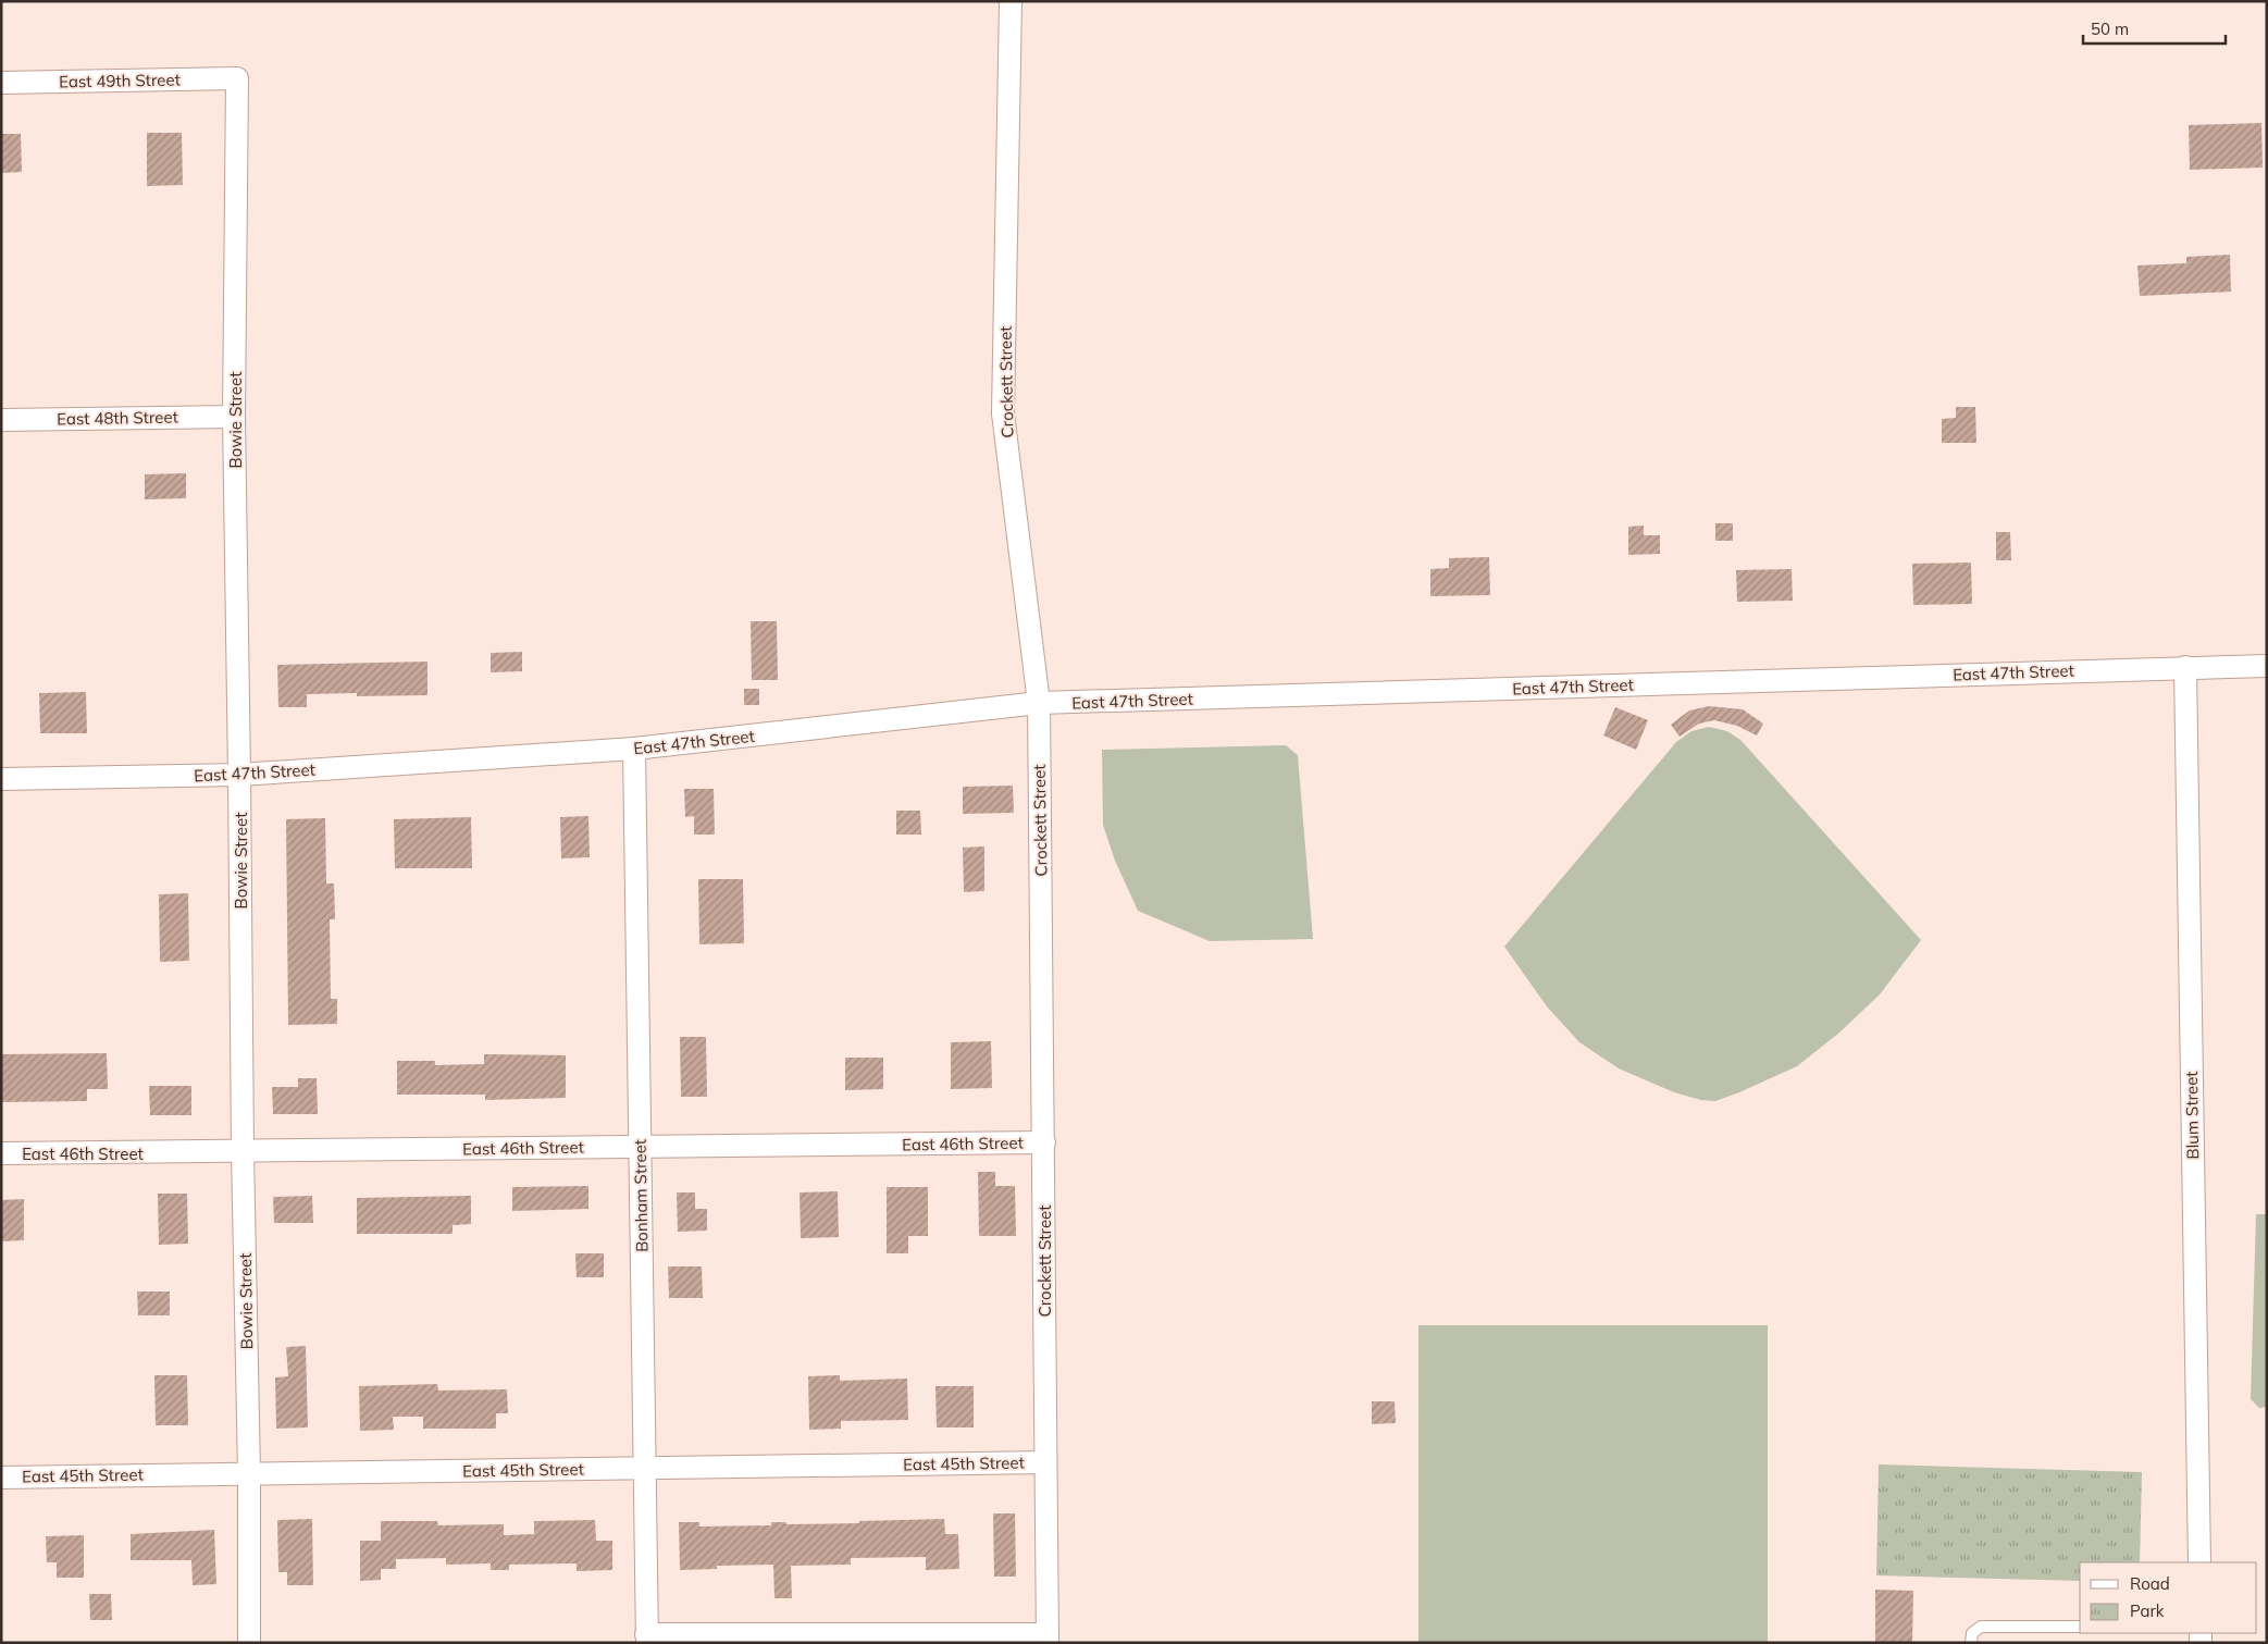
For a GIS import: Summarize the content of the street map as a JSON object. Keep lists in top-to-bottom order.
{
  "streets": {
    "street": [
      "East 49th Street",
      "Crockett Street",
      "East 48th Street",
      "Bowie Street",
      "East 47th Street",
      "Blum Street",
      "East 46th Street",
      "Bonham Street",
      "East 45th Street"
    ]
  },
  "crossings": [
    ["East 49th Street", "Bowie Street"],
    ["Crockett Street", "East 47th Street"],
    ["Crockett Street", "East 46th Street"],
    ["Crockett Street", "East 45th Street"],
    ["East 48th Street", "Bowie Street"],
    ["Bowie Street", "East 47th Street"],
    ["Bowie Street", "East 46th Street"],
    ["Bowie Street", "East 45th Street"],
    ["East 47th Street", "Blum Street"],
    ["East 47th Street", "Bonham Street"],
    ["East 46th Street", "Bonham Street"],
    ["Bonham Street", "East 45th Street"]
  ],
  "legend": ["Road", "Park"],
  "scale_bar": "50 m"
}
